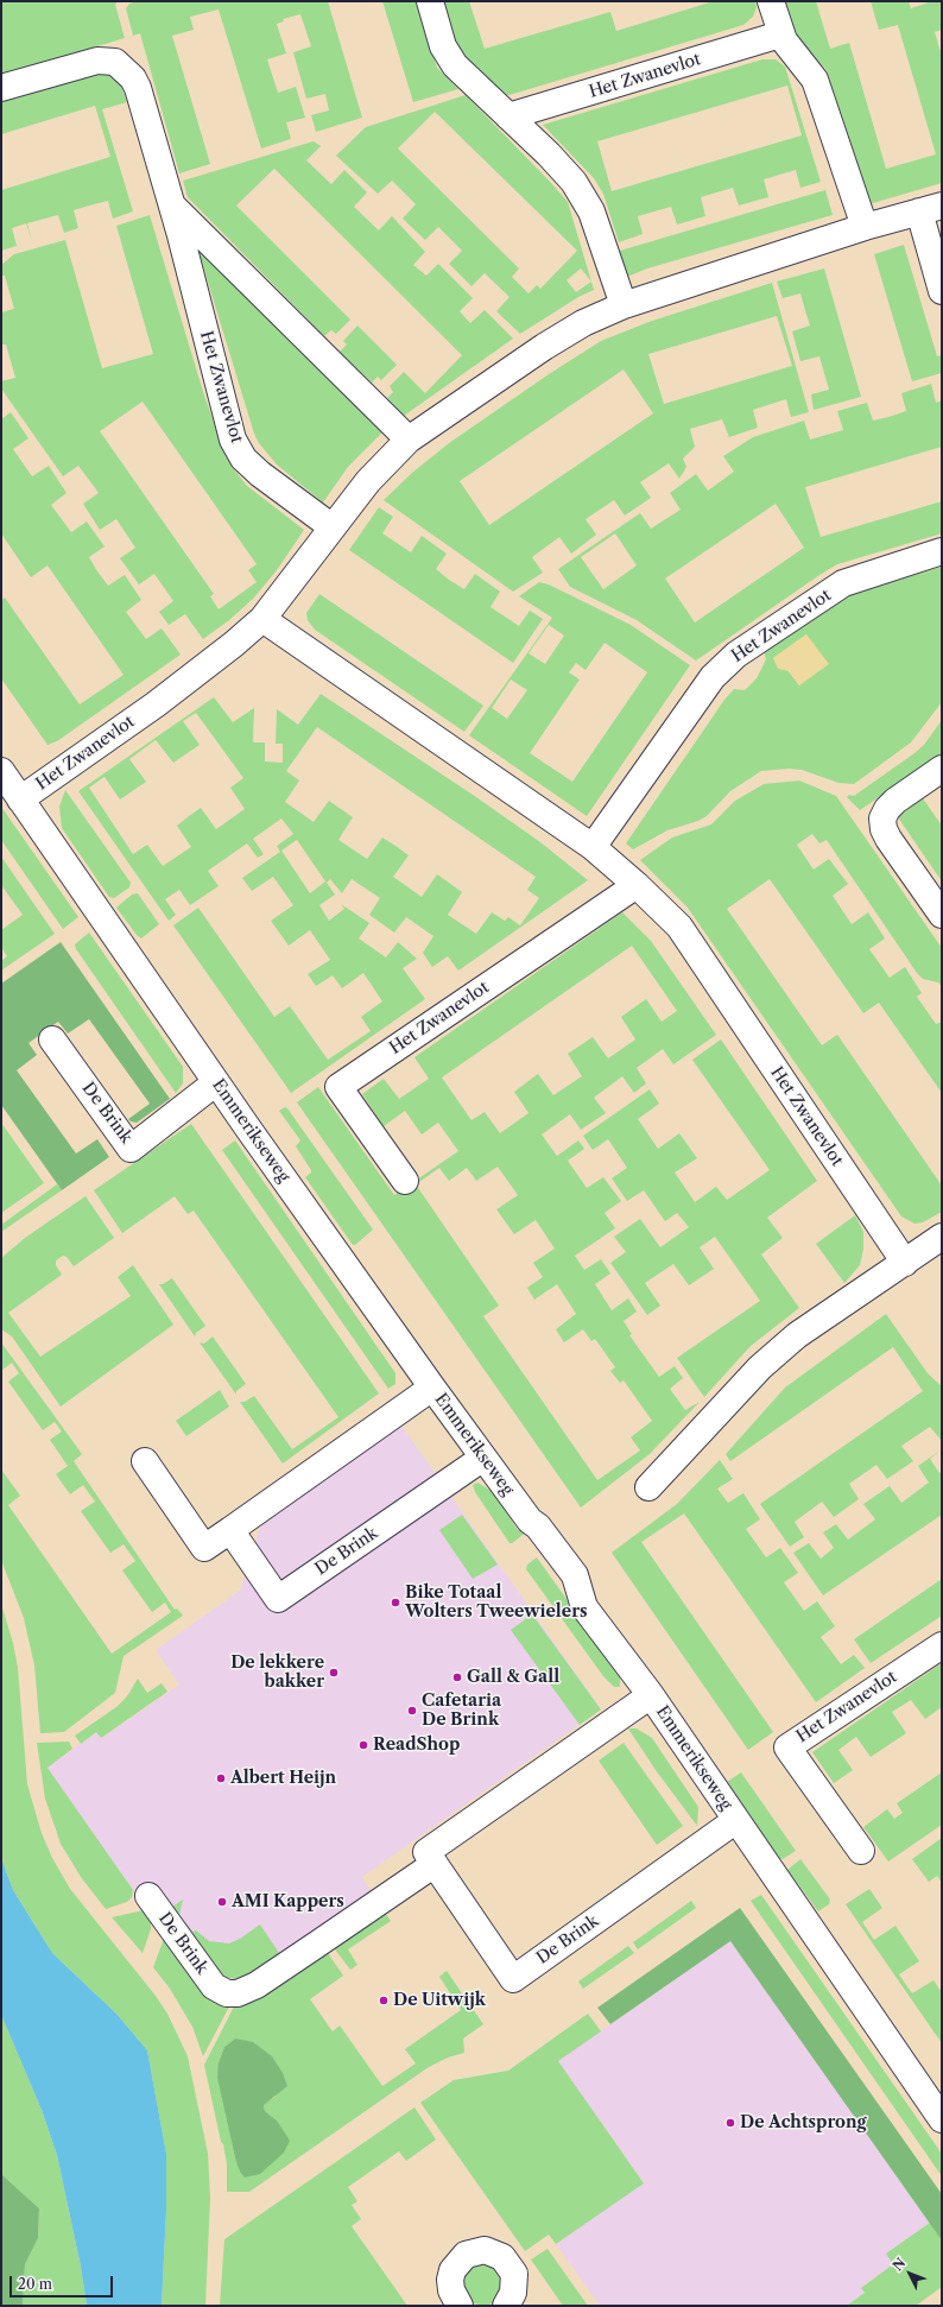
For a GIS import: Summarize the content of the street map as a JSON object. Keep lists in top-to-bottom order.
{
  "streets": {
    "street": ["Het Zwanevlot", "De Brink", "Emmerikseweg"]
  },
  "crossings": [
    ["Het Zwanevlot", "Emmerikseweg"],
    ["De Brink", "Emmerikseweg"]
  ],
  "places": [
    "Bike Totaal Wolters Tweewielers",
    "De lekkere bakker",
    "Gall & Gall",
    "Cafetaria De Brink",
    "ReadShop",
    "Albert Heijn",
    "AMI Kappers",
    "De Uitwijk",
    "De Achtsprong"
  ],
  "scale_bar": "20 m",
  "north": "top left"
}
